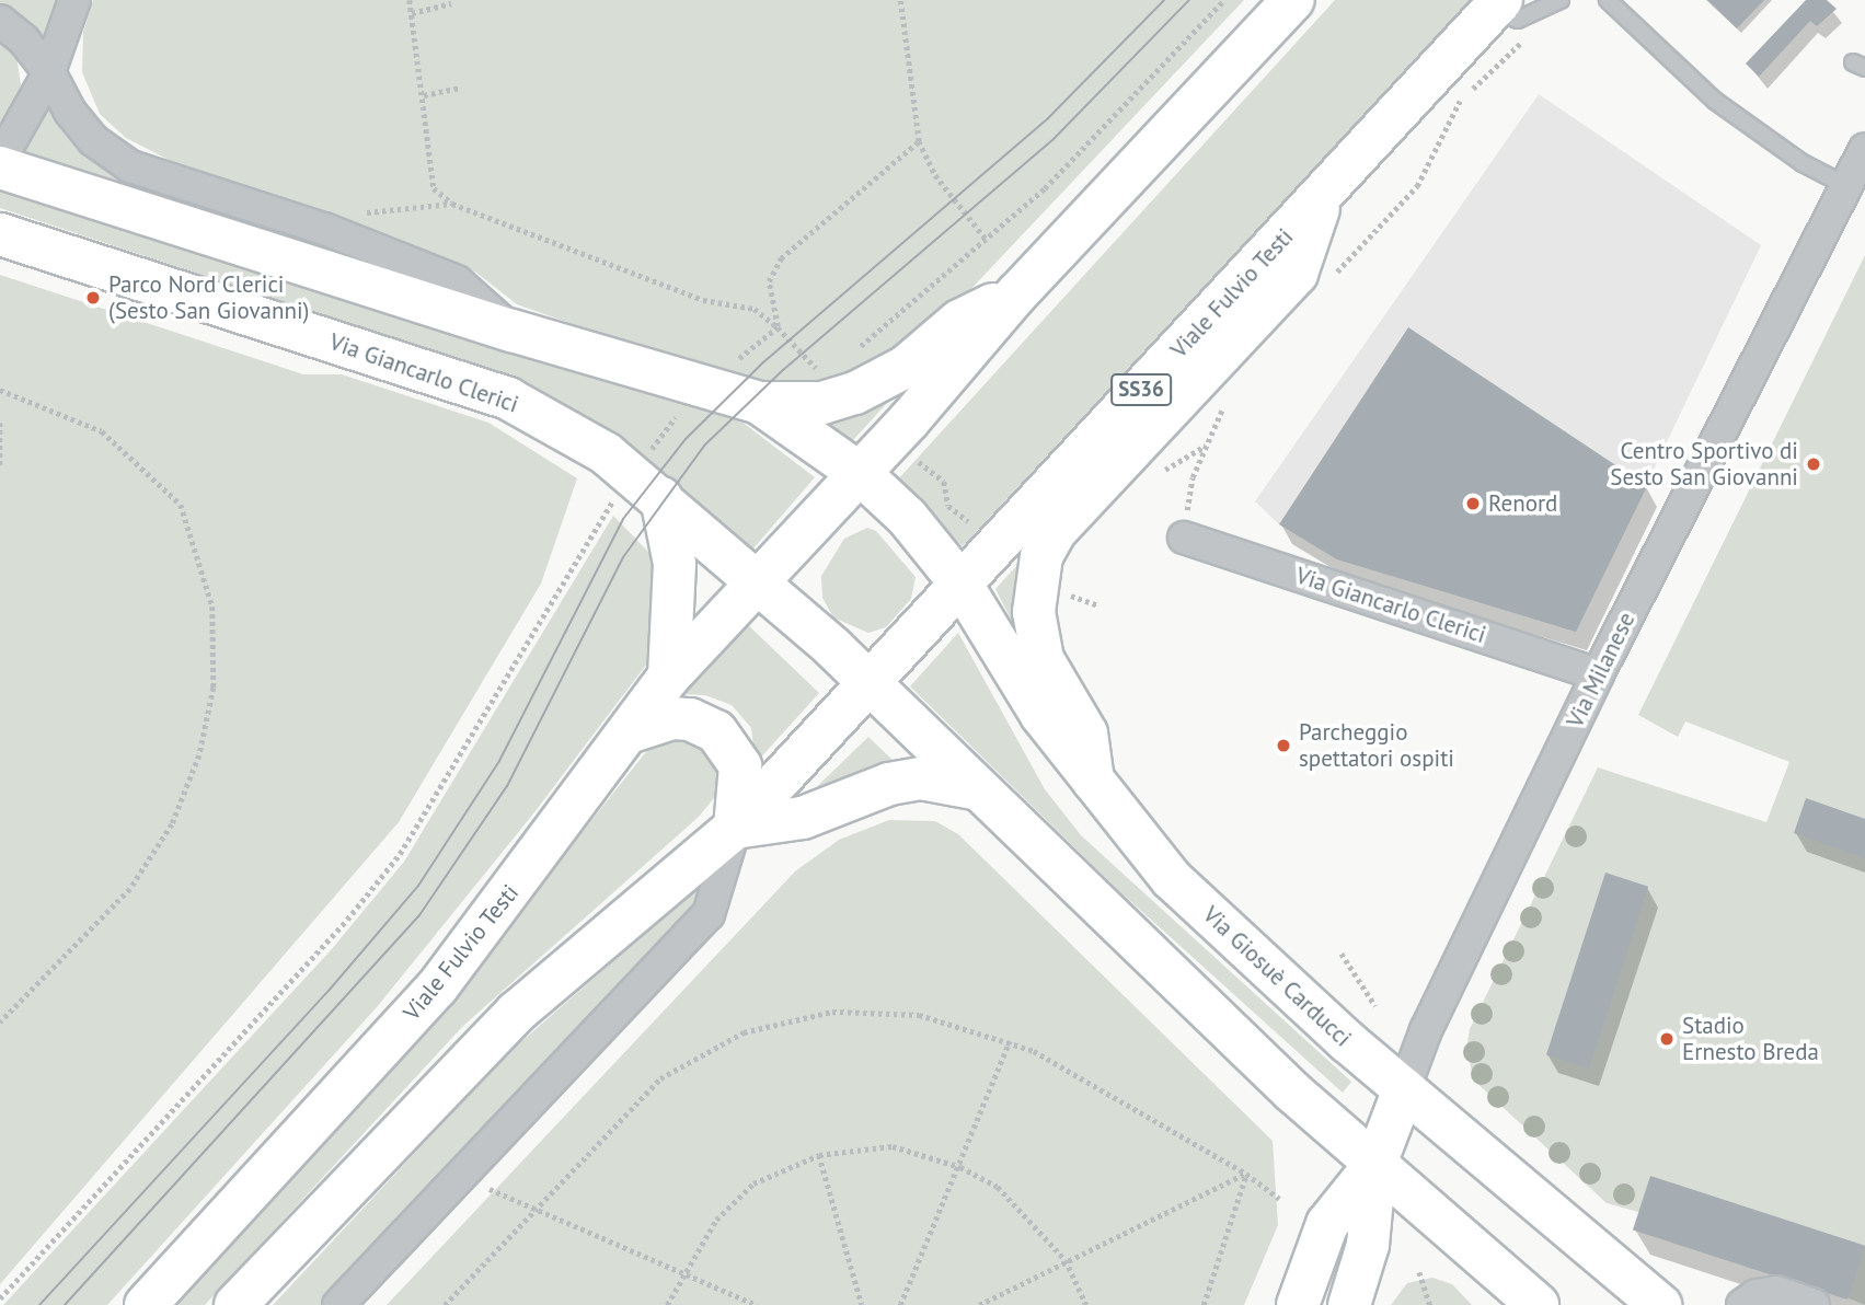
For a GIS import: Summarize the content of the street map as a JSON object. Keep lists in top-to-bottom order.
{
  "streets": {
    "main road": [
      "Viale Fulvio Testi",
      "Via Giancarlo Clerici",
      "SS36",
      "Via Milanese",
      "Via Giosuè Carducci"
    ]
  },
  "crossings": [
    ["Viale Fulvio Testi", "Via Giancarlo Clerici"],
    ["Viale Fulvio Testi", "Via Giosuè Carducci"],
    ["Via Giancarlo Clerici", "Via Milanese"],
    ["Via Milanese", "Via Giosuè Carducci"]
  ],
  "places": [
    "Parco Nord Clerici (Sesto San Giovanni)",
    "Centro Sportivo di Sesto San Giovanni",
    "Renord",
    "Parcheggio spettatori ospiti",
    "Stadio Ernesto Breda"
  ]
}
